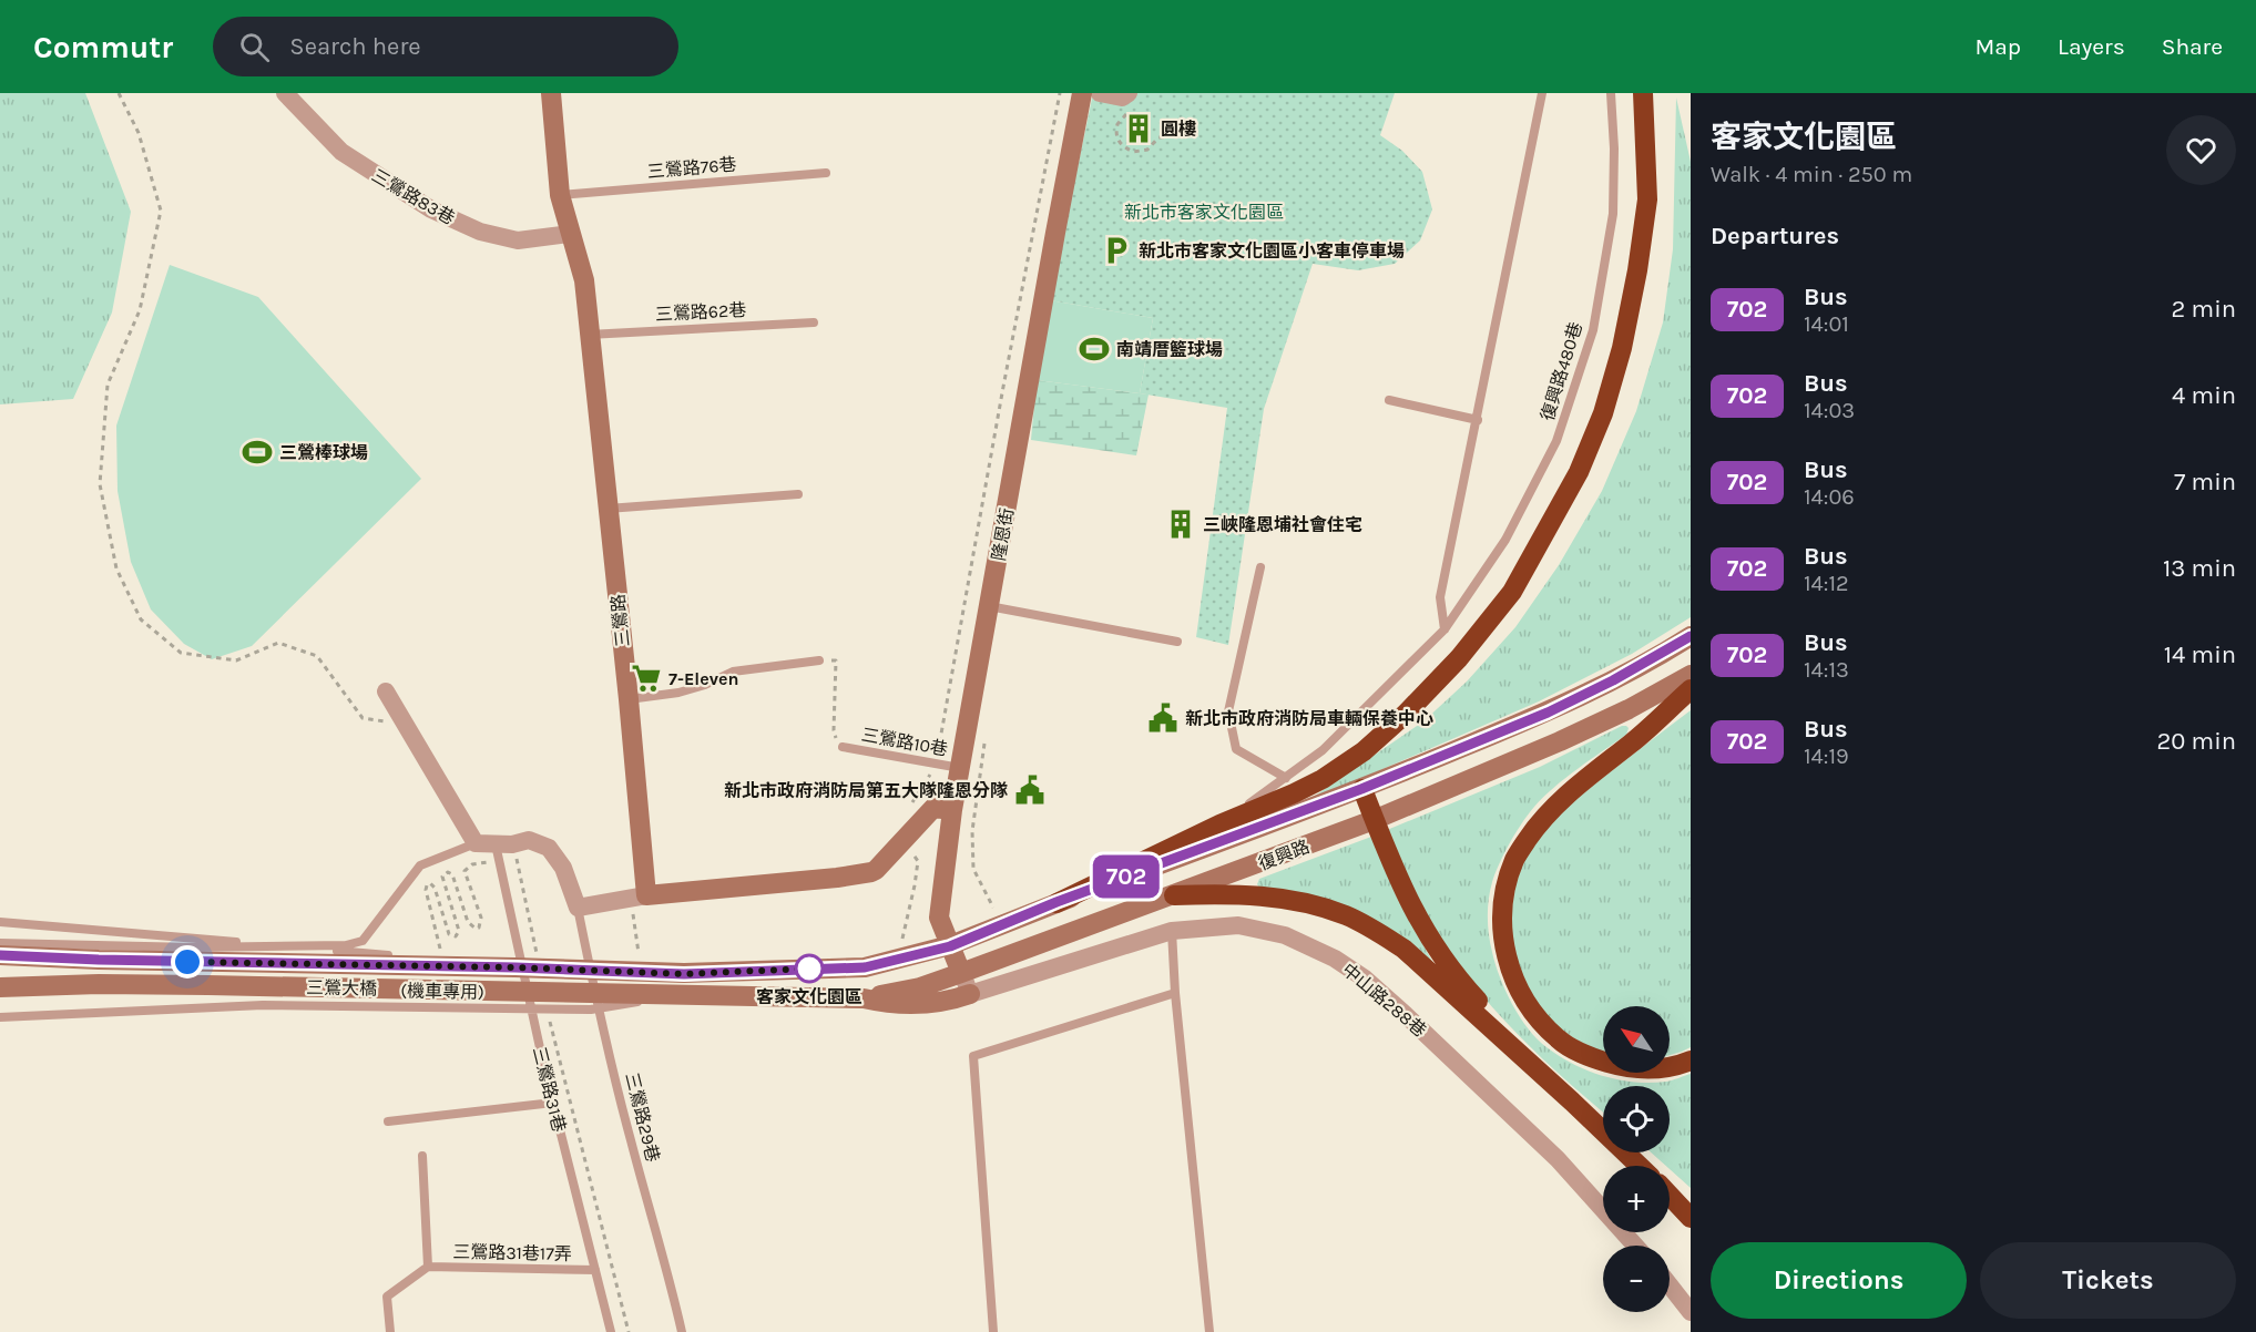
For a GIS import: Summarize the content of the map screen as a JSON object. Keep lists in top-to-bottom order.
{
  "streets": {
    "main road": [
      "隆恩街",
      "三鶯路",
      "復興路",
      "三鶯大橋"
    ],
    "street": ["三鶯路83巷", "中山路288巷"],
    "lane": [
      "三鶯路76巷",
      "三鶯路62巷",
      "復興路480巷",
      "三鶯路10巷",
      "(機車專用)",
      "三鶯路31巷",
      "三鶯路29巷",
      "三鶯路31巷17弄"
    ]
  },
  "crossings": [
    ["三鶯路76巷", "三鶯路"],
    ["三鶯路83巷", "三鶯路"],
    ["三鶯路62巷", "三鶯路"],
    ["隆恩街", "三鶯路10巷"],
    ["隆恩街", "復興路"],
    ["復興路", "三鶯大橋"],
    ["三鶯大橋", "(機車專用)"],
    ["三鶯路31巷", "三鶯路31巷17弄"]
  ],
  "parks": ["新北市客家文化園區"],
  "places": {
    "building": ["圓樓", "三峽隆恩埔社會住宅"],
    "parking": ["新北市客家文化園區小客車停車場"],
    "sports": ["南靖厝籃球場", "三鶯棒球場"],
    "supermarket": ["7-Eleven"],
    "public building": ["新北市政府消防局車輛保養中心", "新北市政府消防局第五大隊隆恩分隊"],
    "other": ["客家文化園區"]
  },
  "lines": ["bus line 702"],
  "north": "top left",
  "page": {
    "header": "Commutr",
    "search": "Search here",
    "nav": ["Map", "Layers", "Share"],
    "on_map": "702",
    "heading": [
      ["客家文化園區", "Walk · 4 min · 250 m"],
      "Departures"
    ],
    "list": [
      {
        "mark": "702",
        "name": "Bus",
        "note": "14:01",
        "value": "2 min"
      },
      {
        "mark": "702",
        "name": "Bus",
        "note": "14:03",
        "value": "4 min"
      },
      {
        "mark": "702",
        "name": "Bus",
        "note": "14:06",
        "value": "7 min"
      },
      {
        "mark": "702",
        "name": "Bus",
        "note": "14:12",
        "value": "13 min"
      },
      {
        "mark": "702",
        "name": "Bus",
        "note": "14:13",
        "value": "14 min"
      },
      {
        "mark": "702",
        "name": "Bus",
        "note": "14:19",
        "value": "20 min"
      }
    ],
    "map_buttons": ["+", "−"],
    "buttons": ["Directions", "Tickets"]
  }
}
